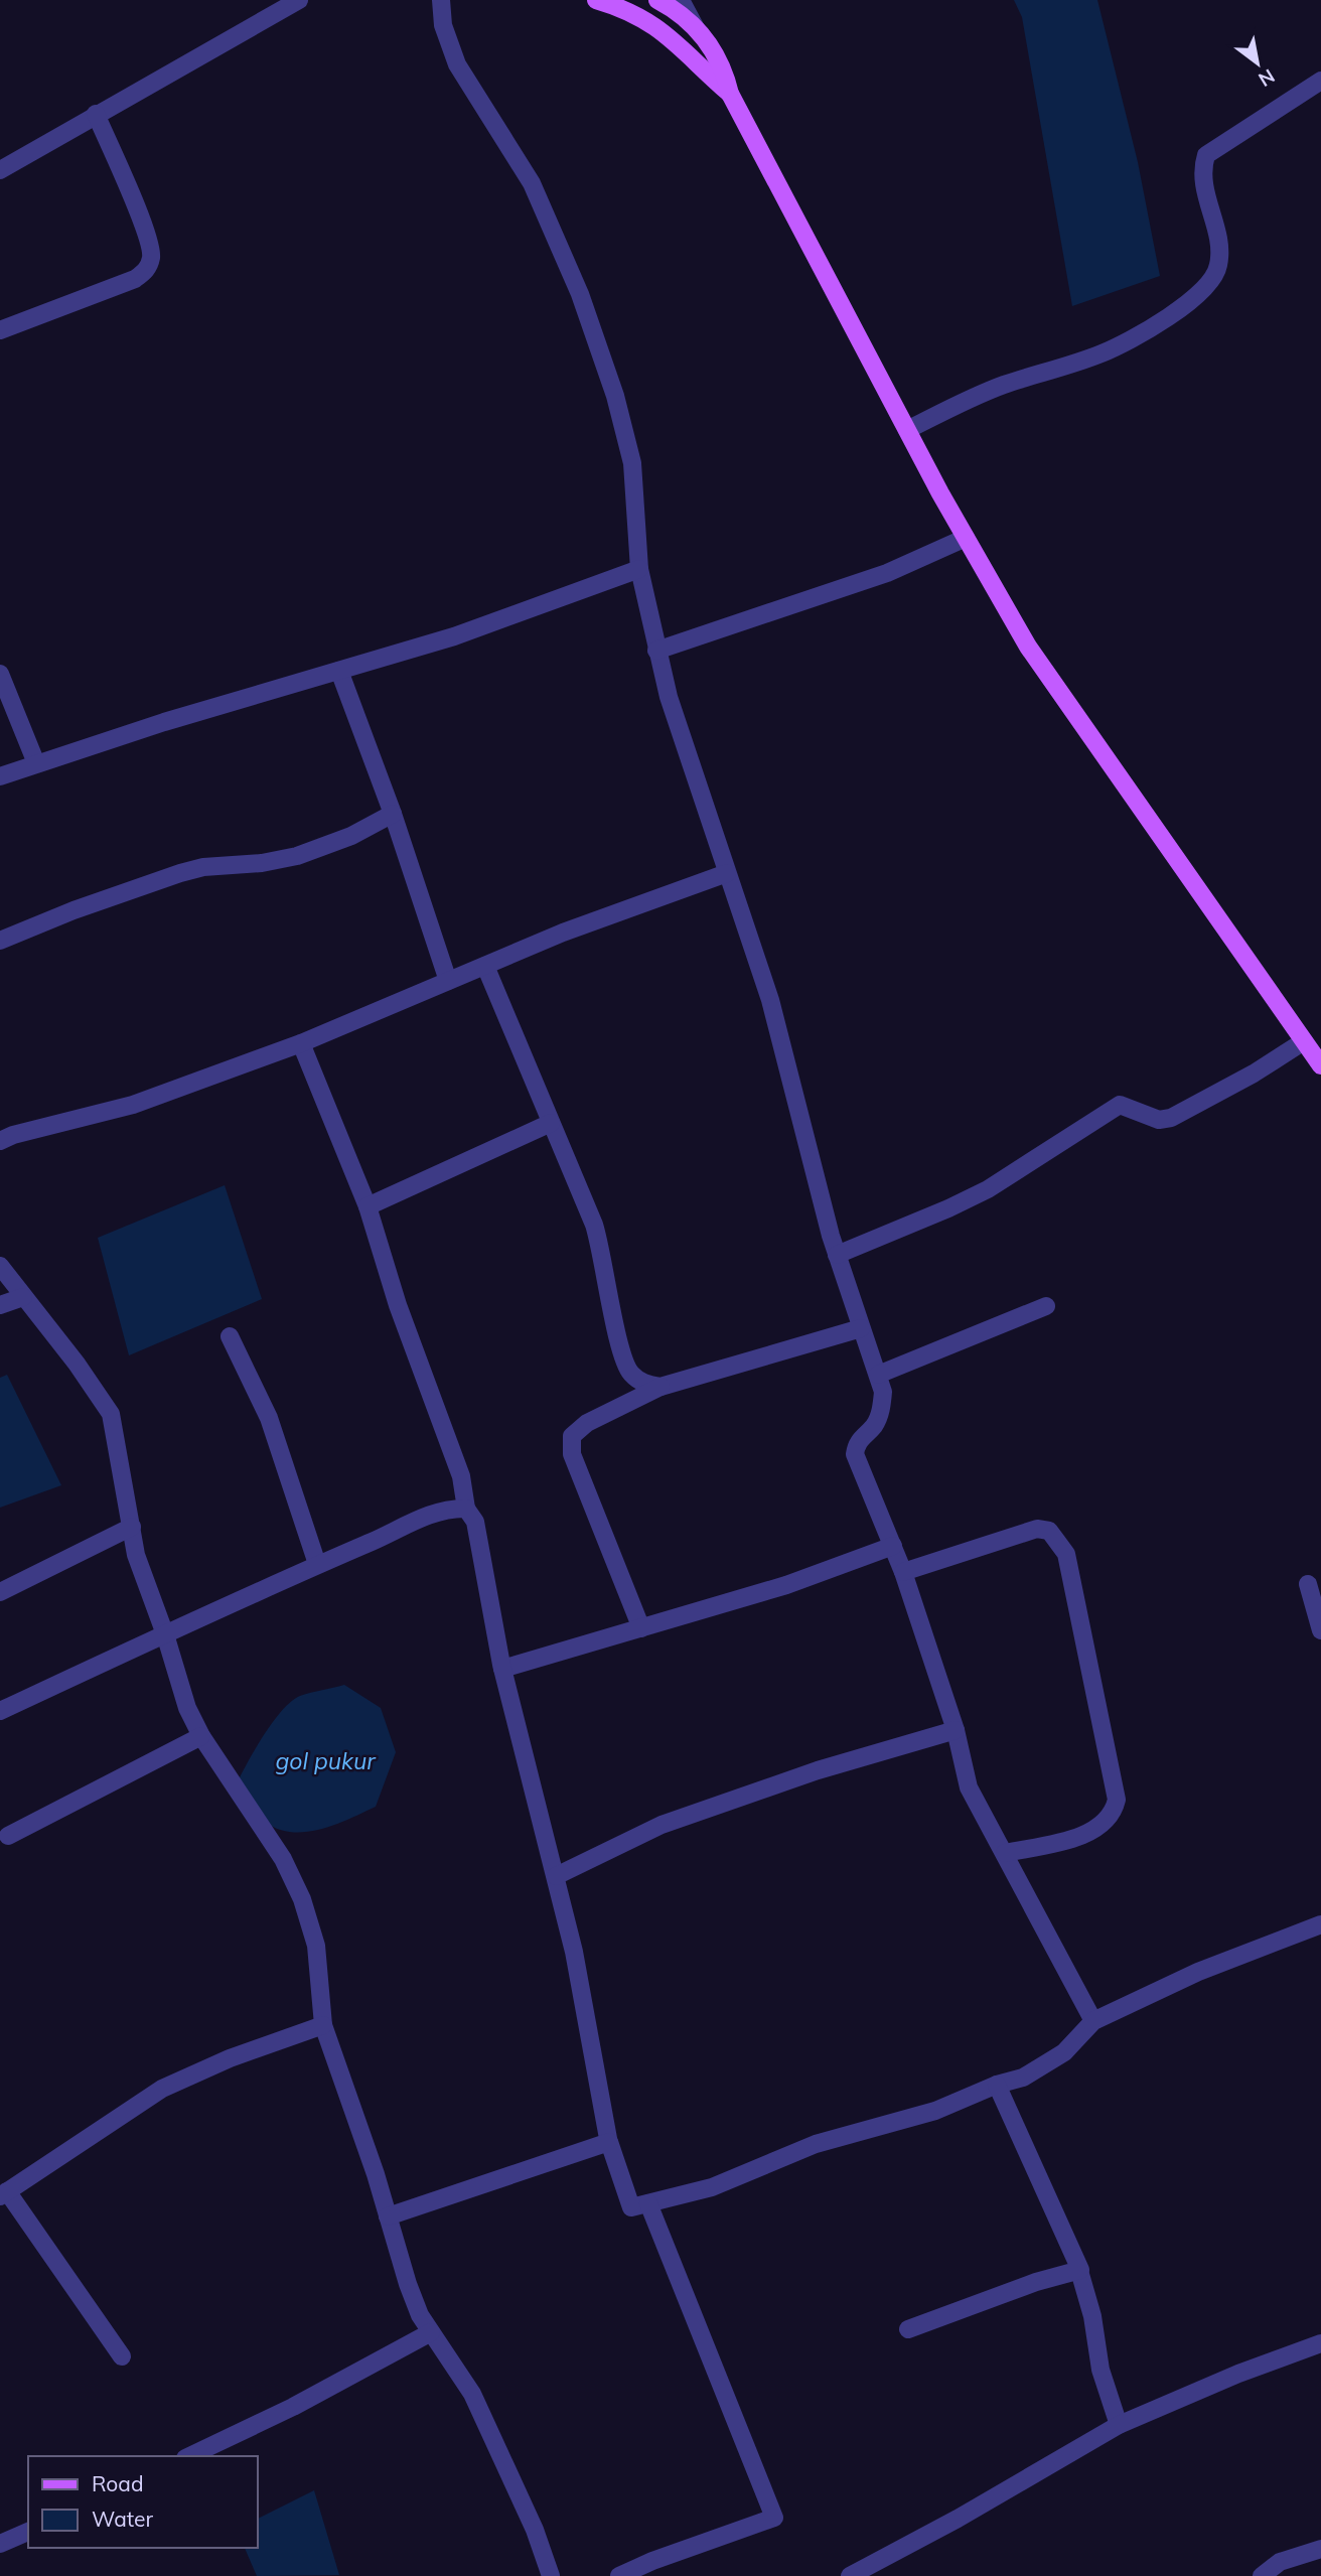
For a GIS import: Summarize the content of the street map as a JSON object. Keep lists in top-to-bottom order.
{
  "water": ["gol pukur"],
  "legend": ["Road", "Water"],
  "north": "bottom right"
}
